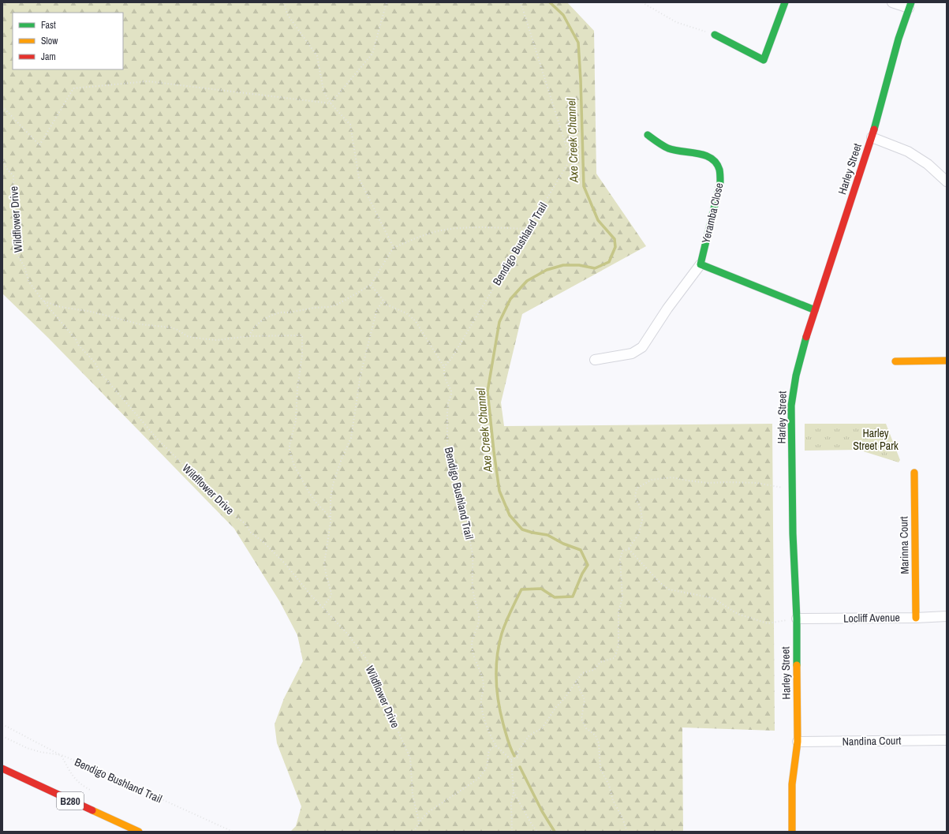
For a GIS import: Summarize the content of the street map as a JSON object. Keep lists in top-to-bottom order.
{
  "streets": {
    "street": [
      "Harley Street",
      "Yeramba Close",
      "Marinna Court",
      "Locliff Avenue",
      "Nandina Court",
      "B280"
    ],
    "path": ["Wildflower Drive", "Bendigo Bushland Trail"]
  },
  "crossings": [
    ["Harley Street", "Locliff Avenue"],
    ["Harley Street", "Nandina Court"],
    ["Marinna Court", "Locliff Avenue"]
  ],
  "water": ["Axe Creek Channel"],
  "parks": ["Harley Street Park"],
  "legend": ["Fast", "Slow", "Jam"]
}
